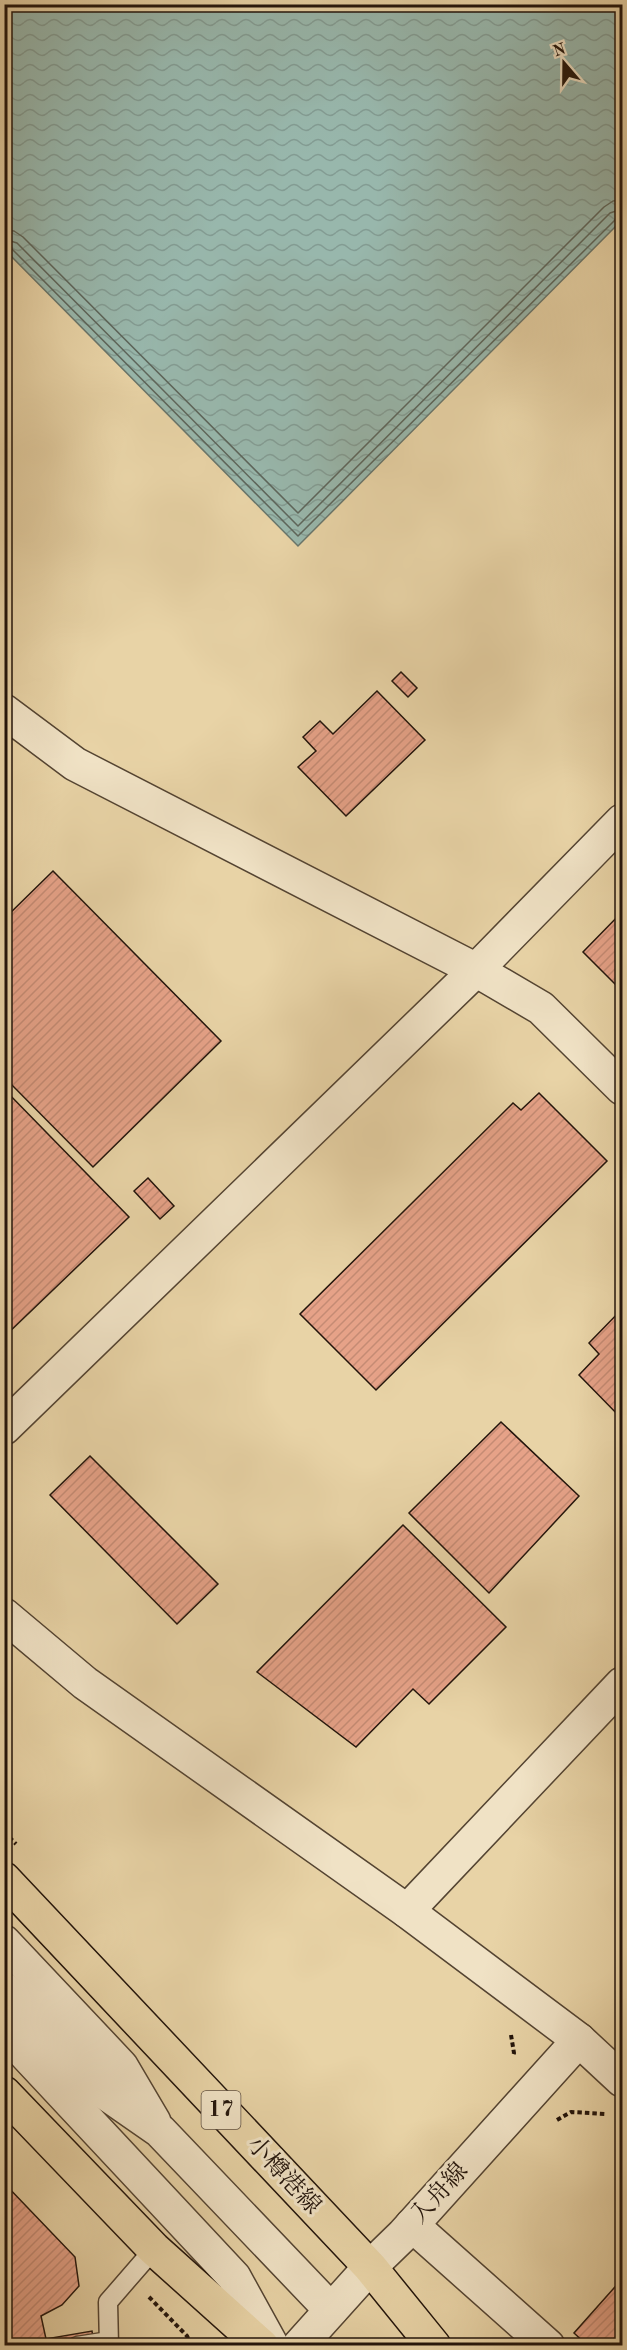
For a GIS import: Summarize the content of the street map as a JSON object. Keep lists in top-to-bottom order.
{
  "streets": {
    "main road": ["17", "小樽港線"],
    "street": ["入舟線"]
  },
  "crossings": [
    ["小樽港線", "入舟線"]
  ],
  "north": "top"
}
